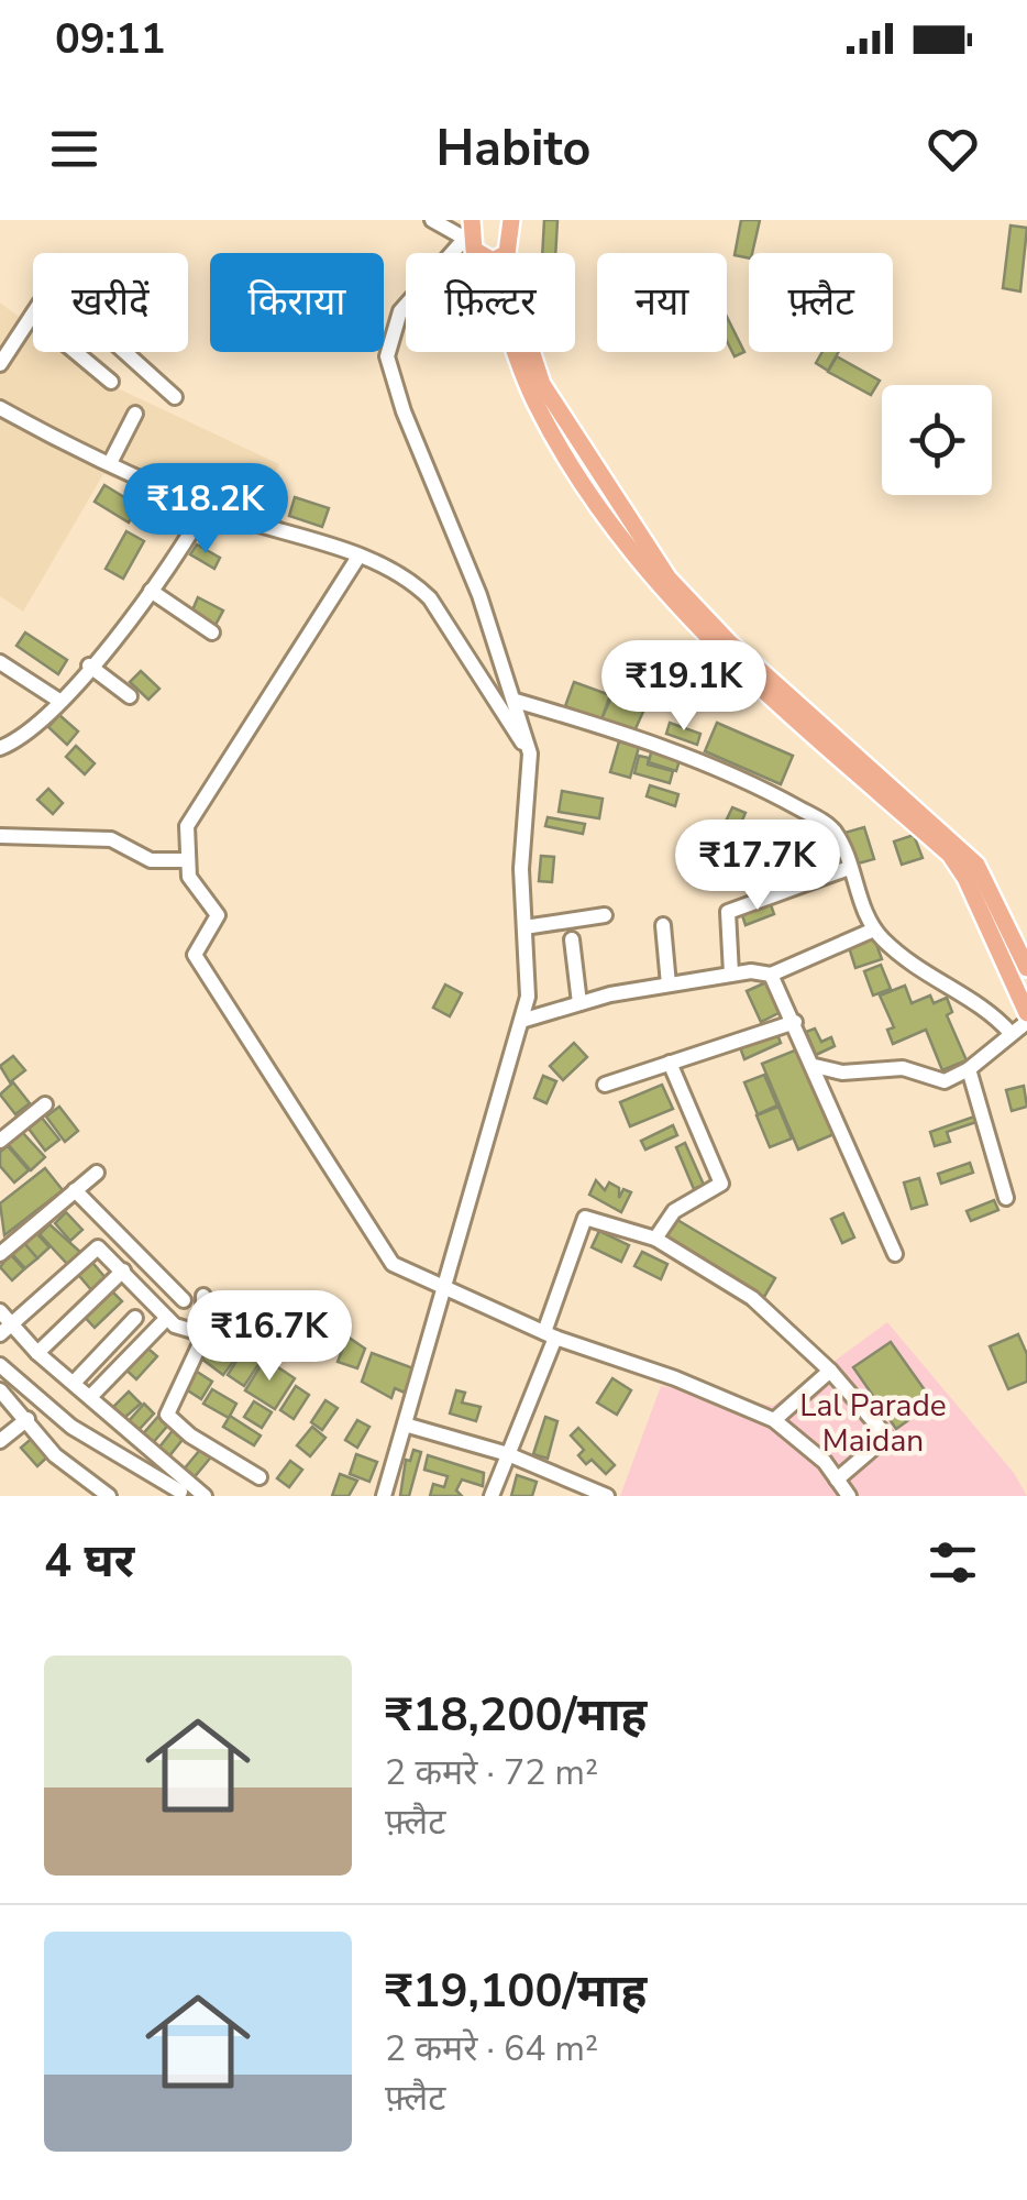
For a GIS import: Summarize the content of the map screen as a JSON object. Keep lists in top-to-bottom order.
{
  "parks": ["Lal Parade Maidan"],
  "page": {
    "status": "09:11",
    "header": "Habito",
    "chip": [
      "खरीदें",
      "किराया",
      "फ़िल्टर",
      "नया",
      "फ़्लैट"
    ],
    "price": [
      "₹18.2K",
      "₹19.1K",
      "₹17.7K",
      "₹16.7K"
    ],
    "heading": "4 घर",
    "list": [
      {
        "name": "₹18,200/माह",
        "note": "2 कमरे · 72 m² · फ़्लैट"
      },
      {
        "name": "₹19,100/माह",
        "note": "2 कमरे · 64 m² · फ़्लैट"
      }
    ]
  }
}
